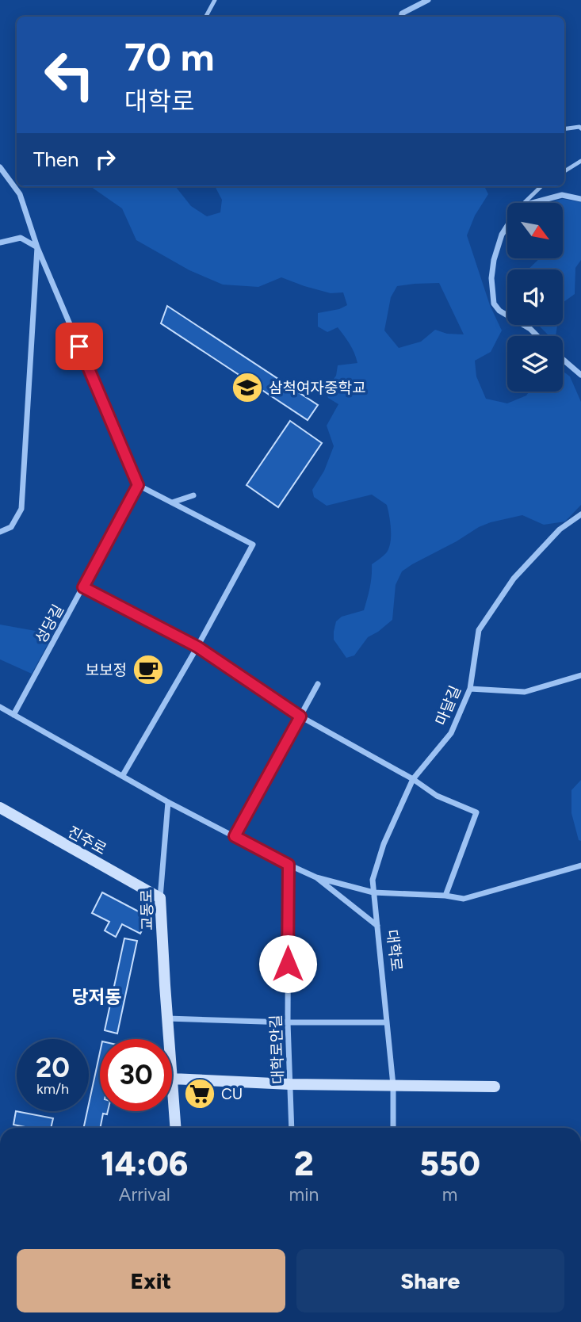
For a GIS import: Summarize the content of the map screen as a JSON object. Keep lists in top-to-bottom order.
{
  "streets": {
    "street": [
      "성당길",
      "마달길",
      "진주로",
      "교동로",
      "대학로",
      "대학로안길"
    ]
  },
  "crossings": [
    ["성당길", "대학로"],
    ["마달길", "대학로"],
    ["진주로", "교동로"],
    ["교동로", "대학로"],
    ["대학로", "대학로안길"]
  ],
  "districts": ["당저동"],
  "places": {
    "school or university": ["삼척여자중학교"],
    "cafe": ["보보정"],
    "supermarket": ["CU"]
  },
  "north": "bottom right",
  "page": {
    "turn": ["70 m", "대학로"],
    "then": "Then",
    "speed": "20 km/h",
    "limit": "30",
    "eta": [
      "14:06",
      "Arrival",
      "2",
      "min",
      "550",
      "m"
    ],
    "buttons": ["Exit", "Share"]
  }
}
